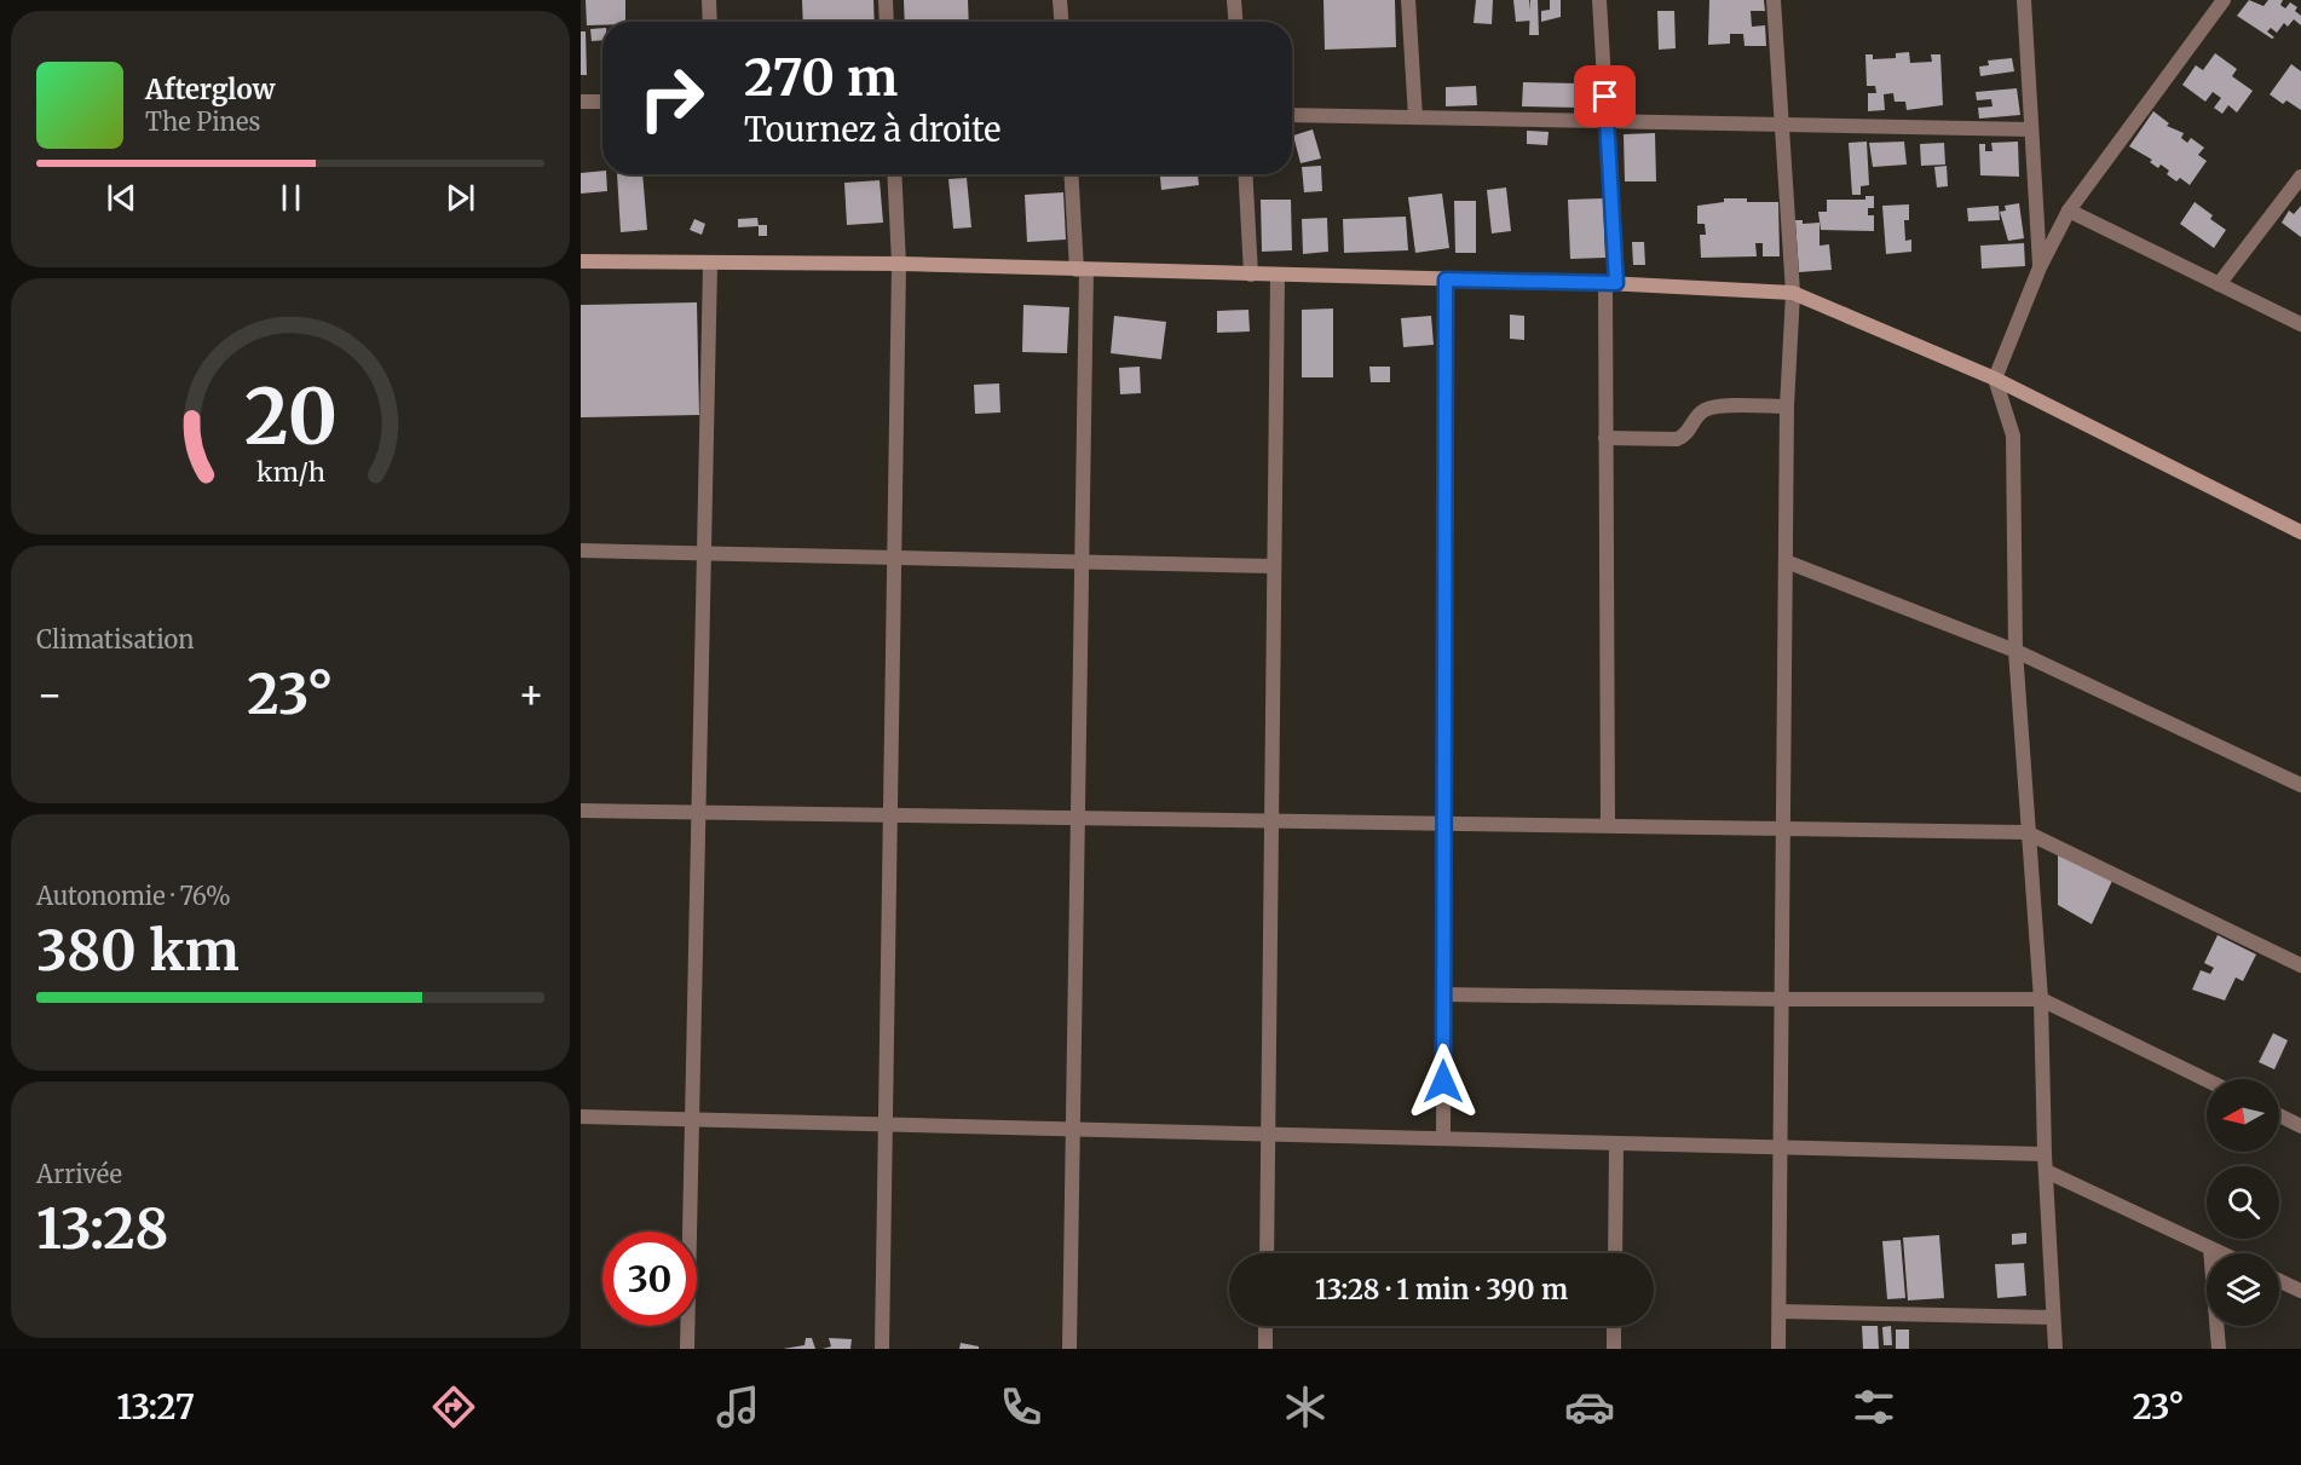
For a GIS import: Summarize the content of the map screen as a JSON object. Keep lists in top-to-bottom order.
{
  "north": "left",
  "page": {
    "turn": ["270 m", "Tournez à droite"],
    "song": ["Afterglow", "The Pines"],
    "tile": [
      "Climatisation",
      ["Autonomie · 76%", "380 km"],
      ["Arrivée", "13:28"]
    ],
    "heat": ["−", "23°", "+"],
    "limit": "30",
    "trip": "13:28 · 1 min · 390 m",
    "tabs": ["13:27", "23°"],
    "gauge": ["20", "km/h"]
  }
}
